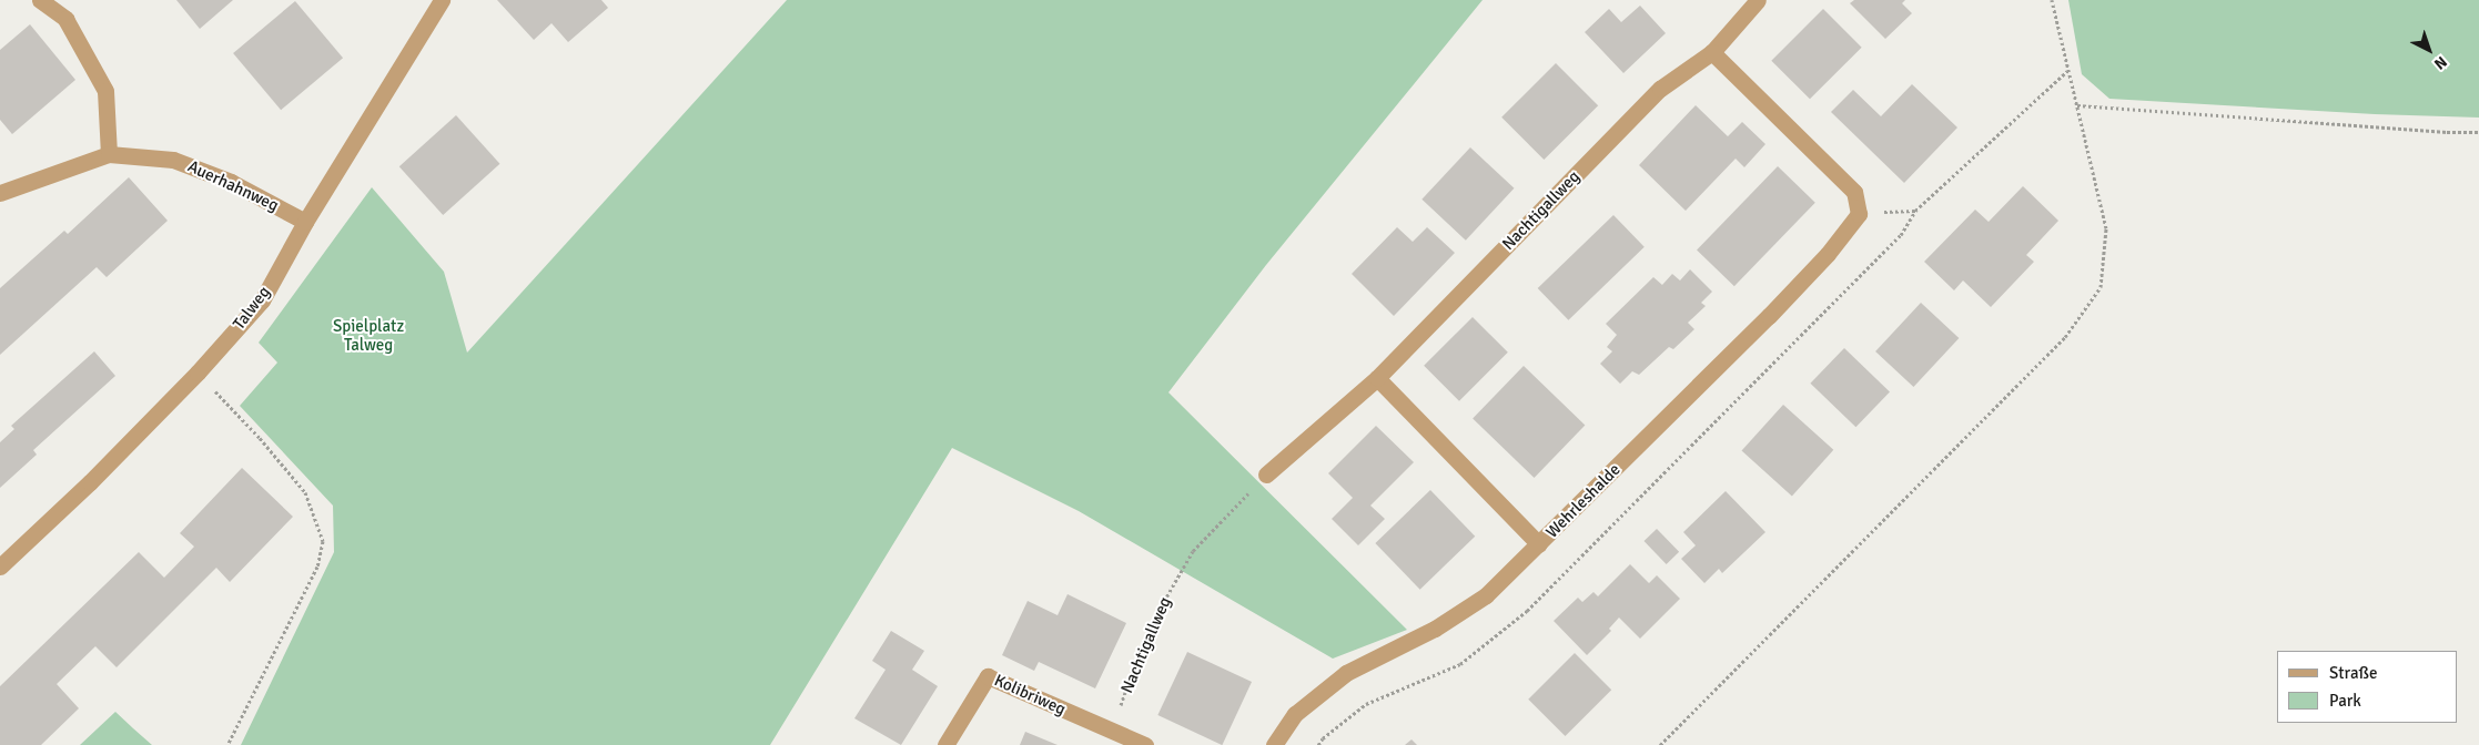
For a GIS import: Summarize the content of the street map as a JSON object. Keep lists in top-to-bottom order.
{
  "streets": {
    "street": [
      "Auerhahnweg",
      "Nachtigallweg",
      "Talweg",
      "Wehrleshalde",
      "Kolibriweg"
    ]
  },
  "crossings": [
    ["Auerhahnweg", "Talweg"],
    ["Nachtigallweg", "Kolibriweg"]
  ],
  "parks": ["Spielplatz Talweg"],
  "legend": ["Straße", "Park"],
  "north": "bottom right"
}
